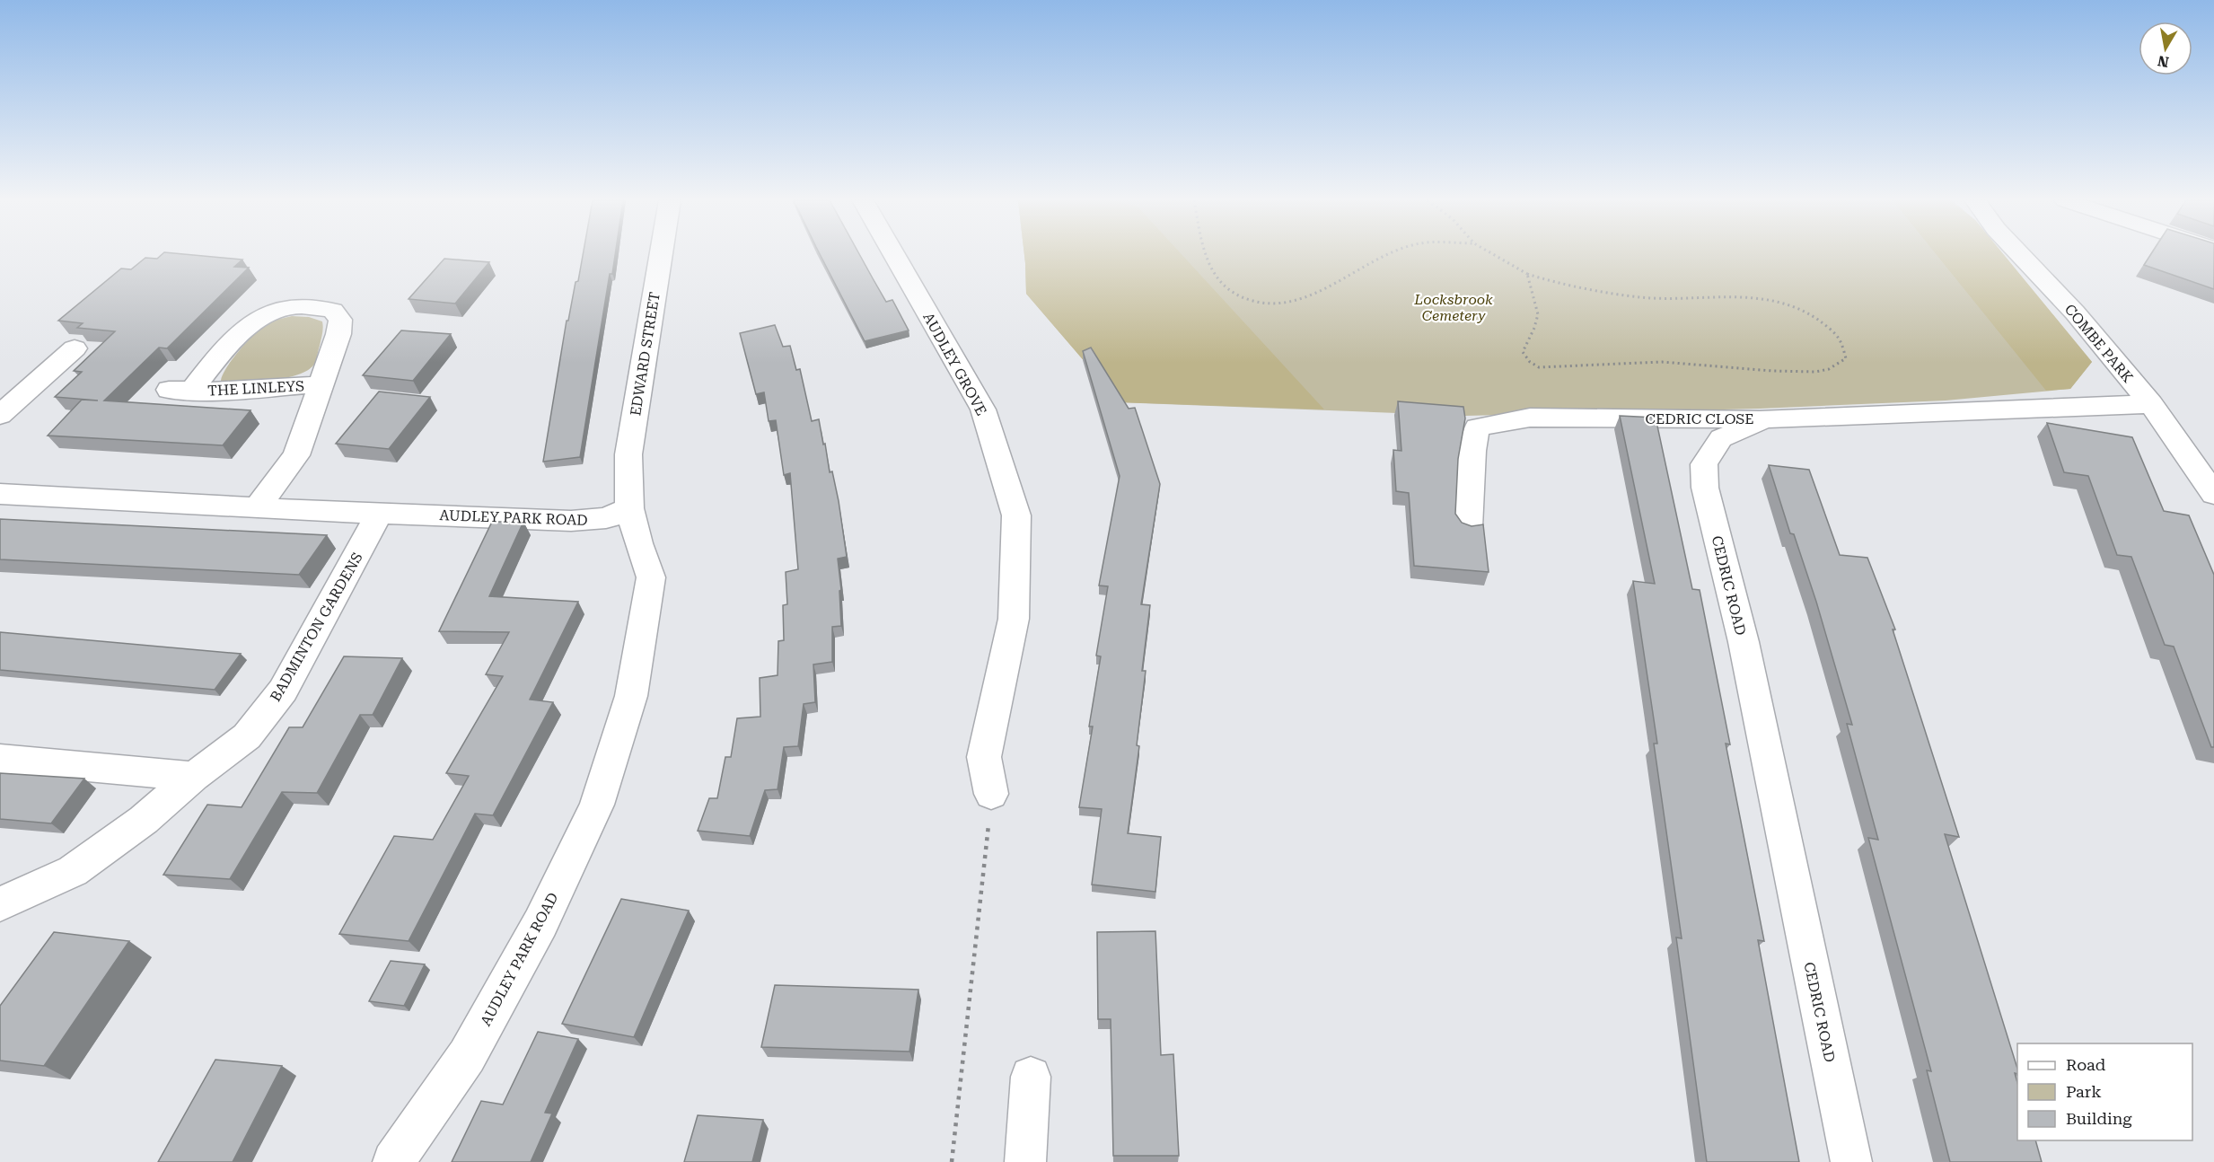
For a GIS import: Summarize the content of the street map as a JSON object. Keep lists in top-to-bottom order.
{
  "streets": {
    "street": [
      "COMBE PARK",
      "EDWARD STREET",
      "AUDLEY GROVE",
      "THE LINLEYS",
      "CEDRIC CLOSE",
      "AUDLEY PARK ROAD",
      "CEDRIC ROAD",
      "BADMINTON GARDENS"
    ]
  },
  "crossings": [
    ["COMBE PARK", "CEDRIC ROAD"],
    ["EDWARD STREET", "AUDLEY PARK ROAD"],
    ["THE LINLEYS", "AUDLEY PARK ROAD"],
    ["CEDRIC CLOSE", "CEDRIC ROAD"],
    ["AUDLEY PARK ROAD", "BADMINTON GARDENS"]
  ],
  "parks": ["Locksbrook Cemetery"],
  "legend": ["Road", "Park", "Building"],
  "north": "bottom"
}
